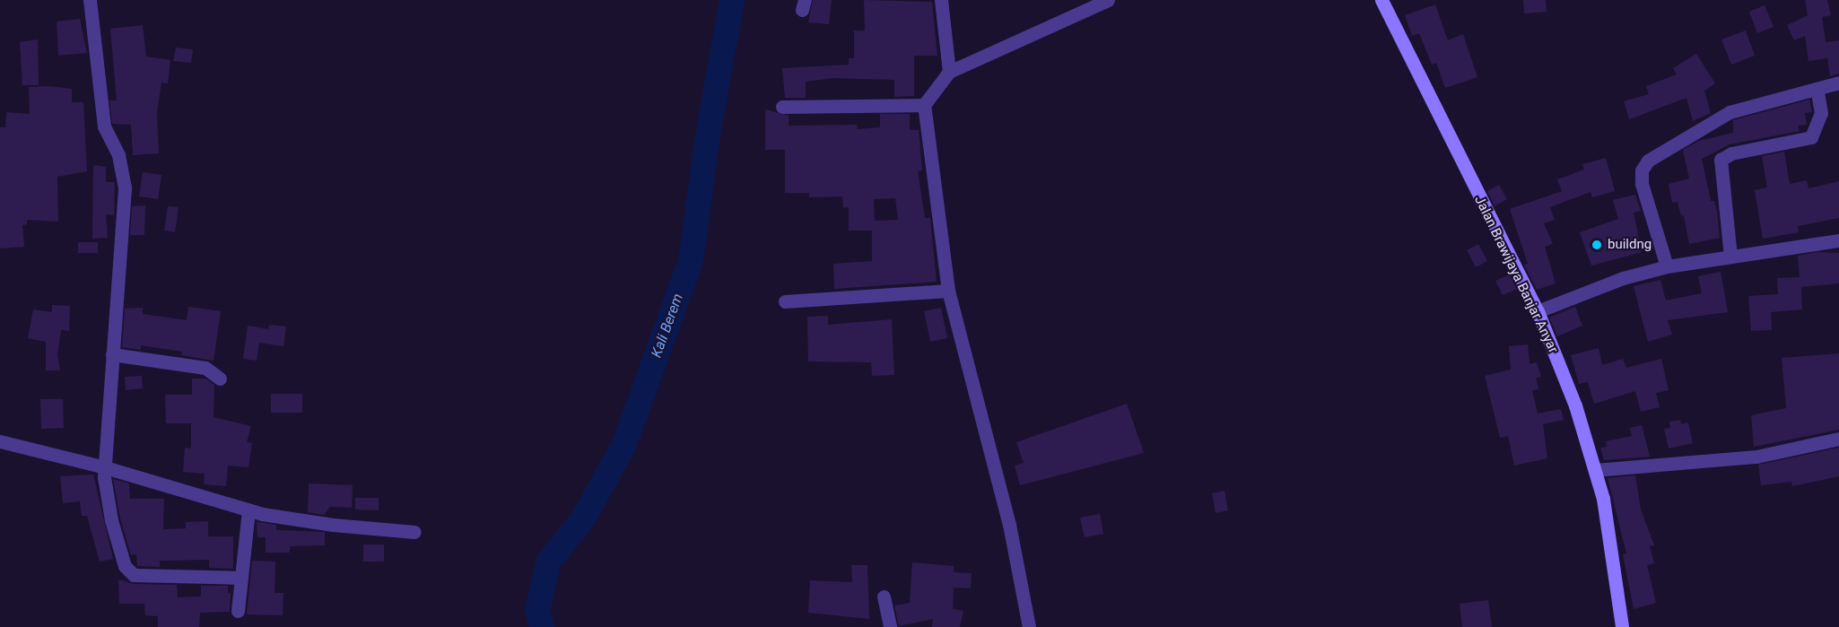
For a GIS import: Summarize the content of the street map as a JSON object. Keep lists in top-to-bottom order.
{
  "streets": {
    "street": ["Jalan Brawijaya Banjar Anyar"]
  },
  "water": ["Kali Berem"],
  "places": ["buildng"]
}
